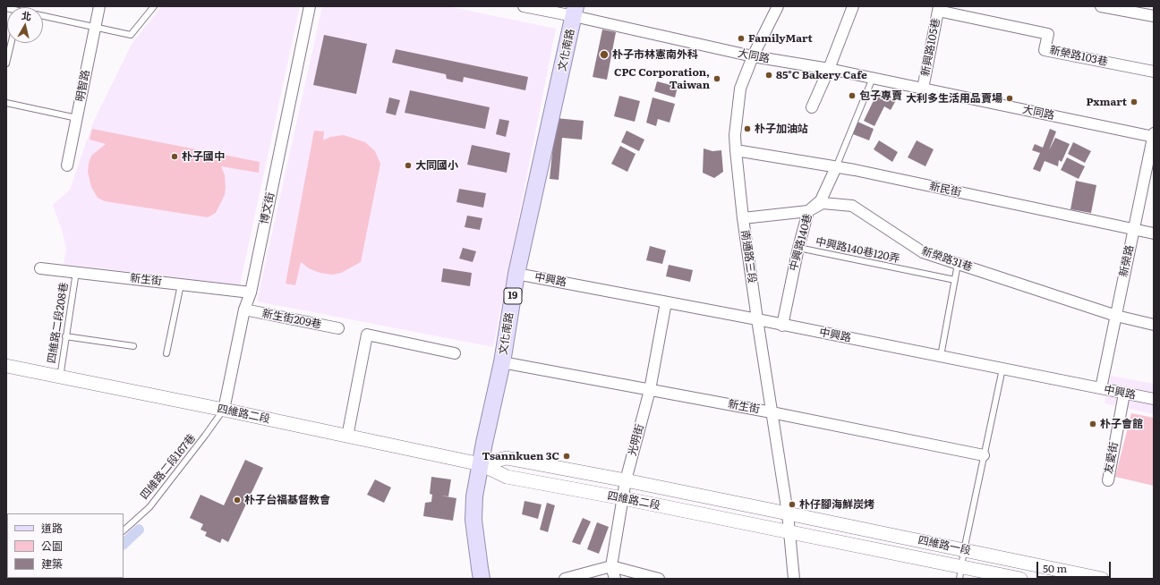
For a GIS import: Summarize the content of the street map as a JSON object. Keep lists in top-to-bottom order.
{
  "streets": {
    "main road": ["文化南路", "19"],
    "street": [
      "新興路105巷",
      "大同路",
      "新榮路103巷",
      "明智路",
      "新民街",
      "博文街",
      "中興路140巷",
      "南通路三段",
      "新榮路31巷",
      "新榮路",
      "新生街",
      "中興路",
      "新生街209巷",
      "四維路二段",
      "光明街",
      "友愛街",
      "四維路一段"
    ],
    "lane": ["中興路140巷120弄", "四維路二段208巷", "四維路二段167巷"]
  },
  "crossings": [
    ["新興路105巷", "大同路"],
    ["新興路105巷", "新榮路103巷"],
    ["文化南路", "大同路"],
    ["文化南路", "新生街"],
    ["文化南路", "中興路"],
    ["文化南路", "四維路二段"],
    ["大同路", "南通路三段"],
    ["大同路", "新榮路"],
    ["新民街", "中興路140巷"],
    ["新民街", "南通路三段"],
    ["新民街", "新榮路"],
    ["博文街", "新生街"],
    ["博文街", "新生街209巷"],
    ["博文街", "四維路二段"],
    ["博文街", "四維路二段167巷"],
    ["中興路140巷", "中興路140巷120弄"],
    ["中興路140巷", "新榮路31巷"],
    ["中興路140巷", "中興路"],
    ["南通路三段", "新榮路31巷"],
    ["南通路三段", "新生街"],
    ["南通路三段", "中興路"],
    ["南通路三段", "四維路二段"],
    ["南通路三段", "四維路一段"],
    ["新榮路31巷", "新榮路"],
    ["新榮路", "中興路"],
    ["新生街", "四維路二段208巷"],
    ["新生街", "光明街"],
    ["中興路", "光明街"],
    ["中興路", "友愛街"],
    ["四維路二段208巷", "四維路二段"],
    ["四維路二段", "光明街"],
    ["四維路二段", "四維路二段167巷"],
    ["四維路二段", "四維路一段"]
  ],
  "places": [
    "FamilyMart",
    "朴子市林憲南外科",
    "85°C Bakery Cafe",
    "CPC Corporation, Taiwan",
    "包子專賣",
    "大利多生活用品賣場",
    "Pxmart",
    "朴子加油站",
    "朴子國中",
    "大同國小",
    "朴子會館",
    "Tsannkuen 3C",
    "朴子台福基督教會",
    "朴仔腳海鮮炭烤"
  ],
  "legend": ["道路", "公園", "建築"],
  "scale_bar": "50 m",
  "north": "top"
}
